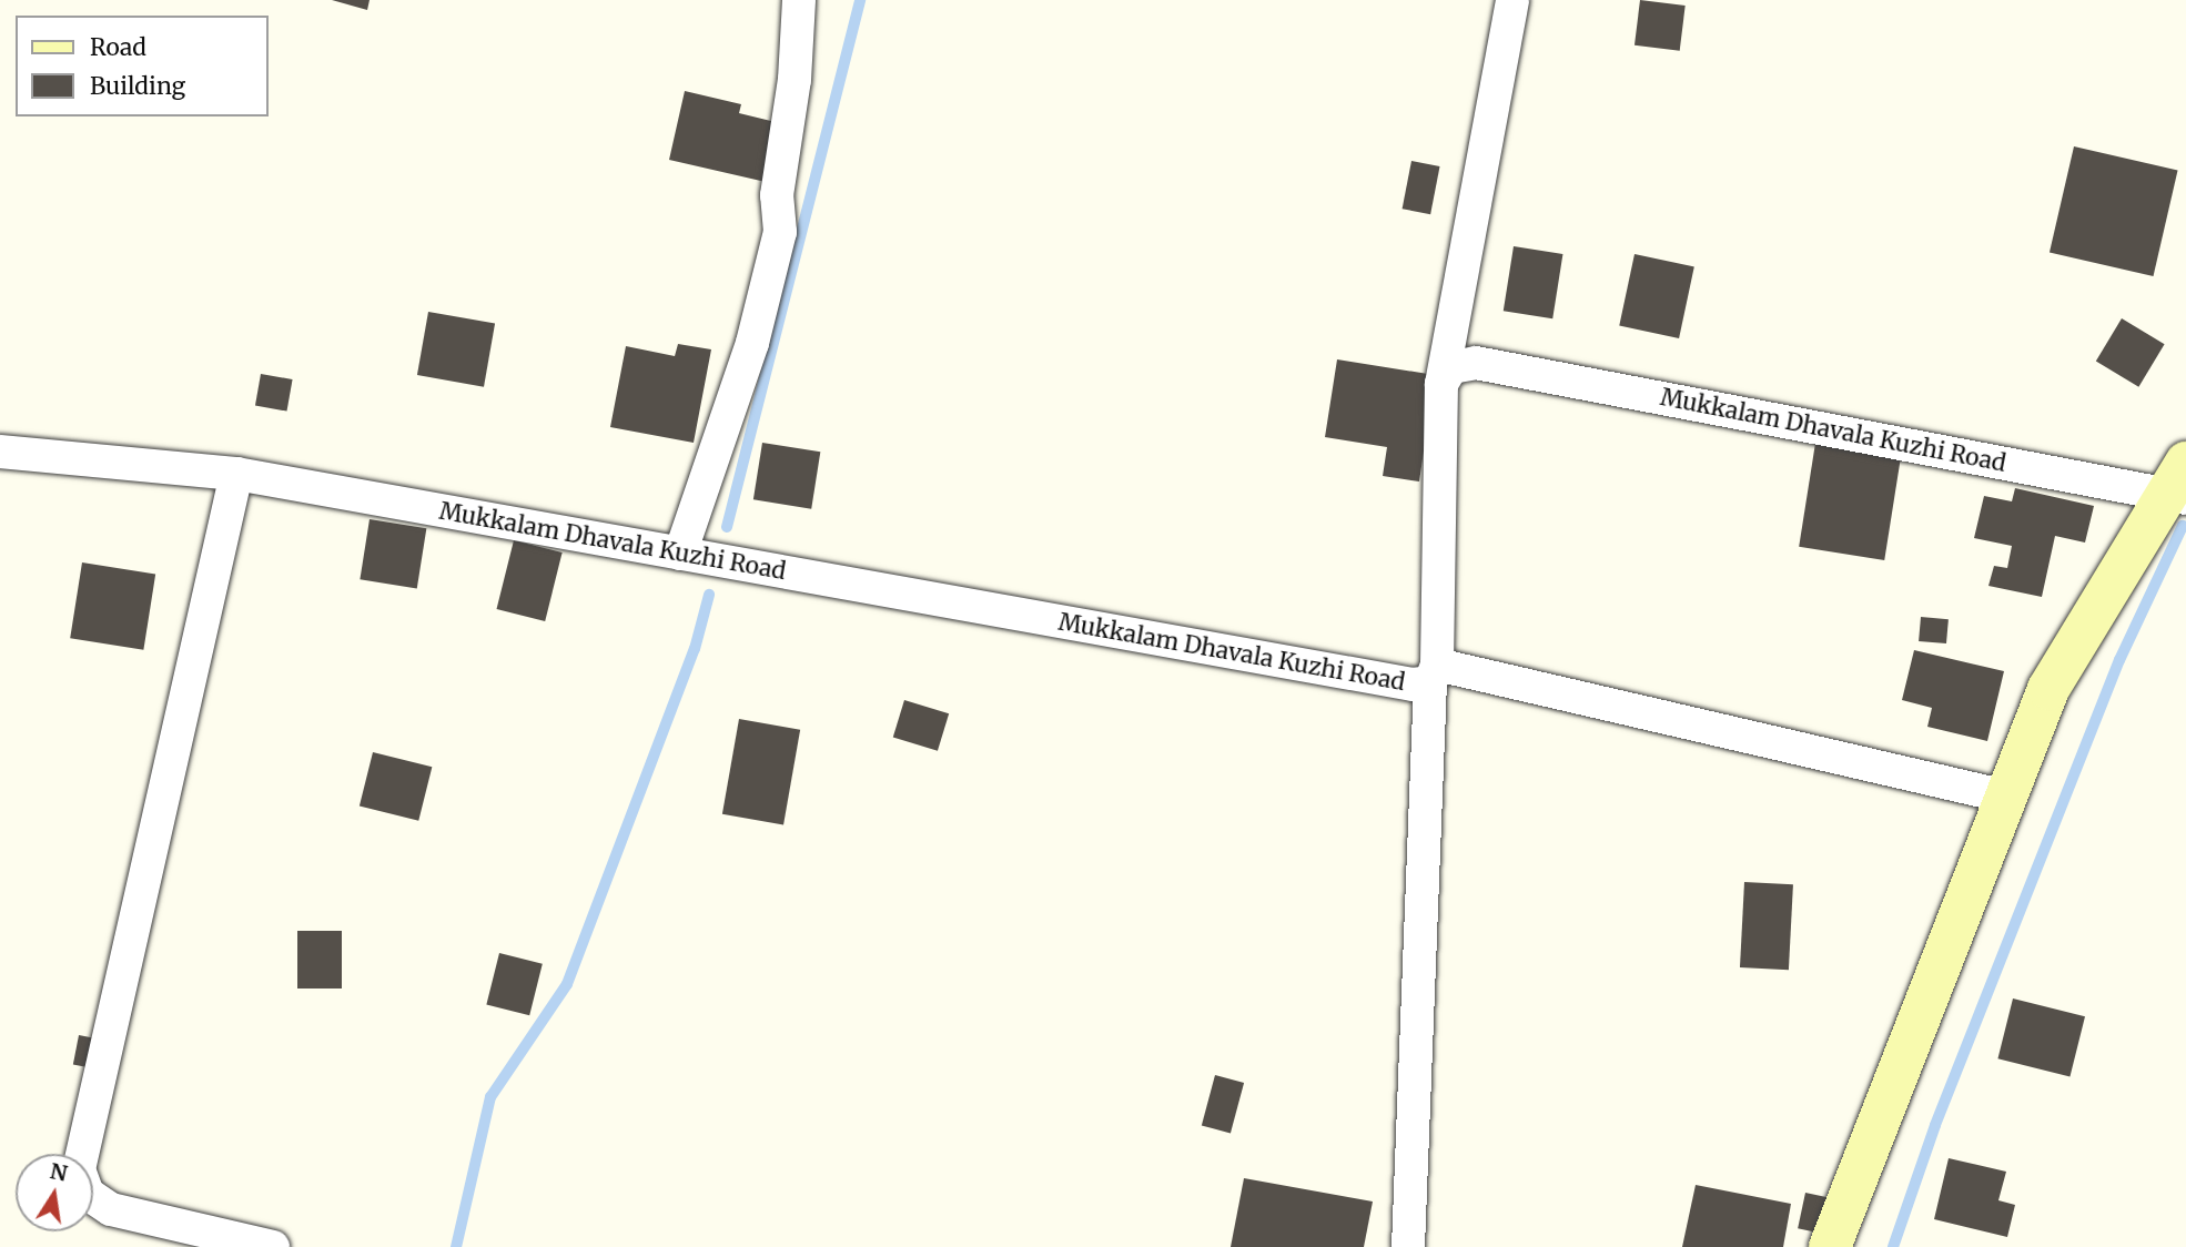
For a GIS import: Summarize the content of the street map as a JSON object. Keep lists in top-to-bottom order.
{
  "streets": {
    "street": ["Mukkalam Dhavala Kuzhi Road"]
  },
  "legend": ["Road", "Building"],
  "north": "top"
}
